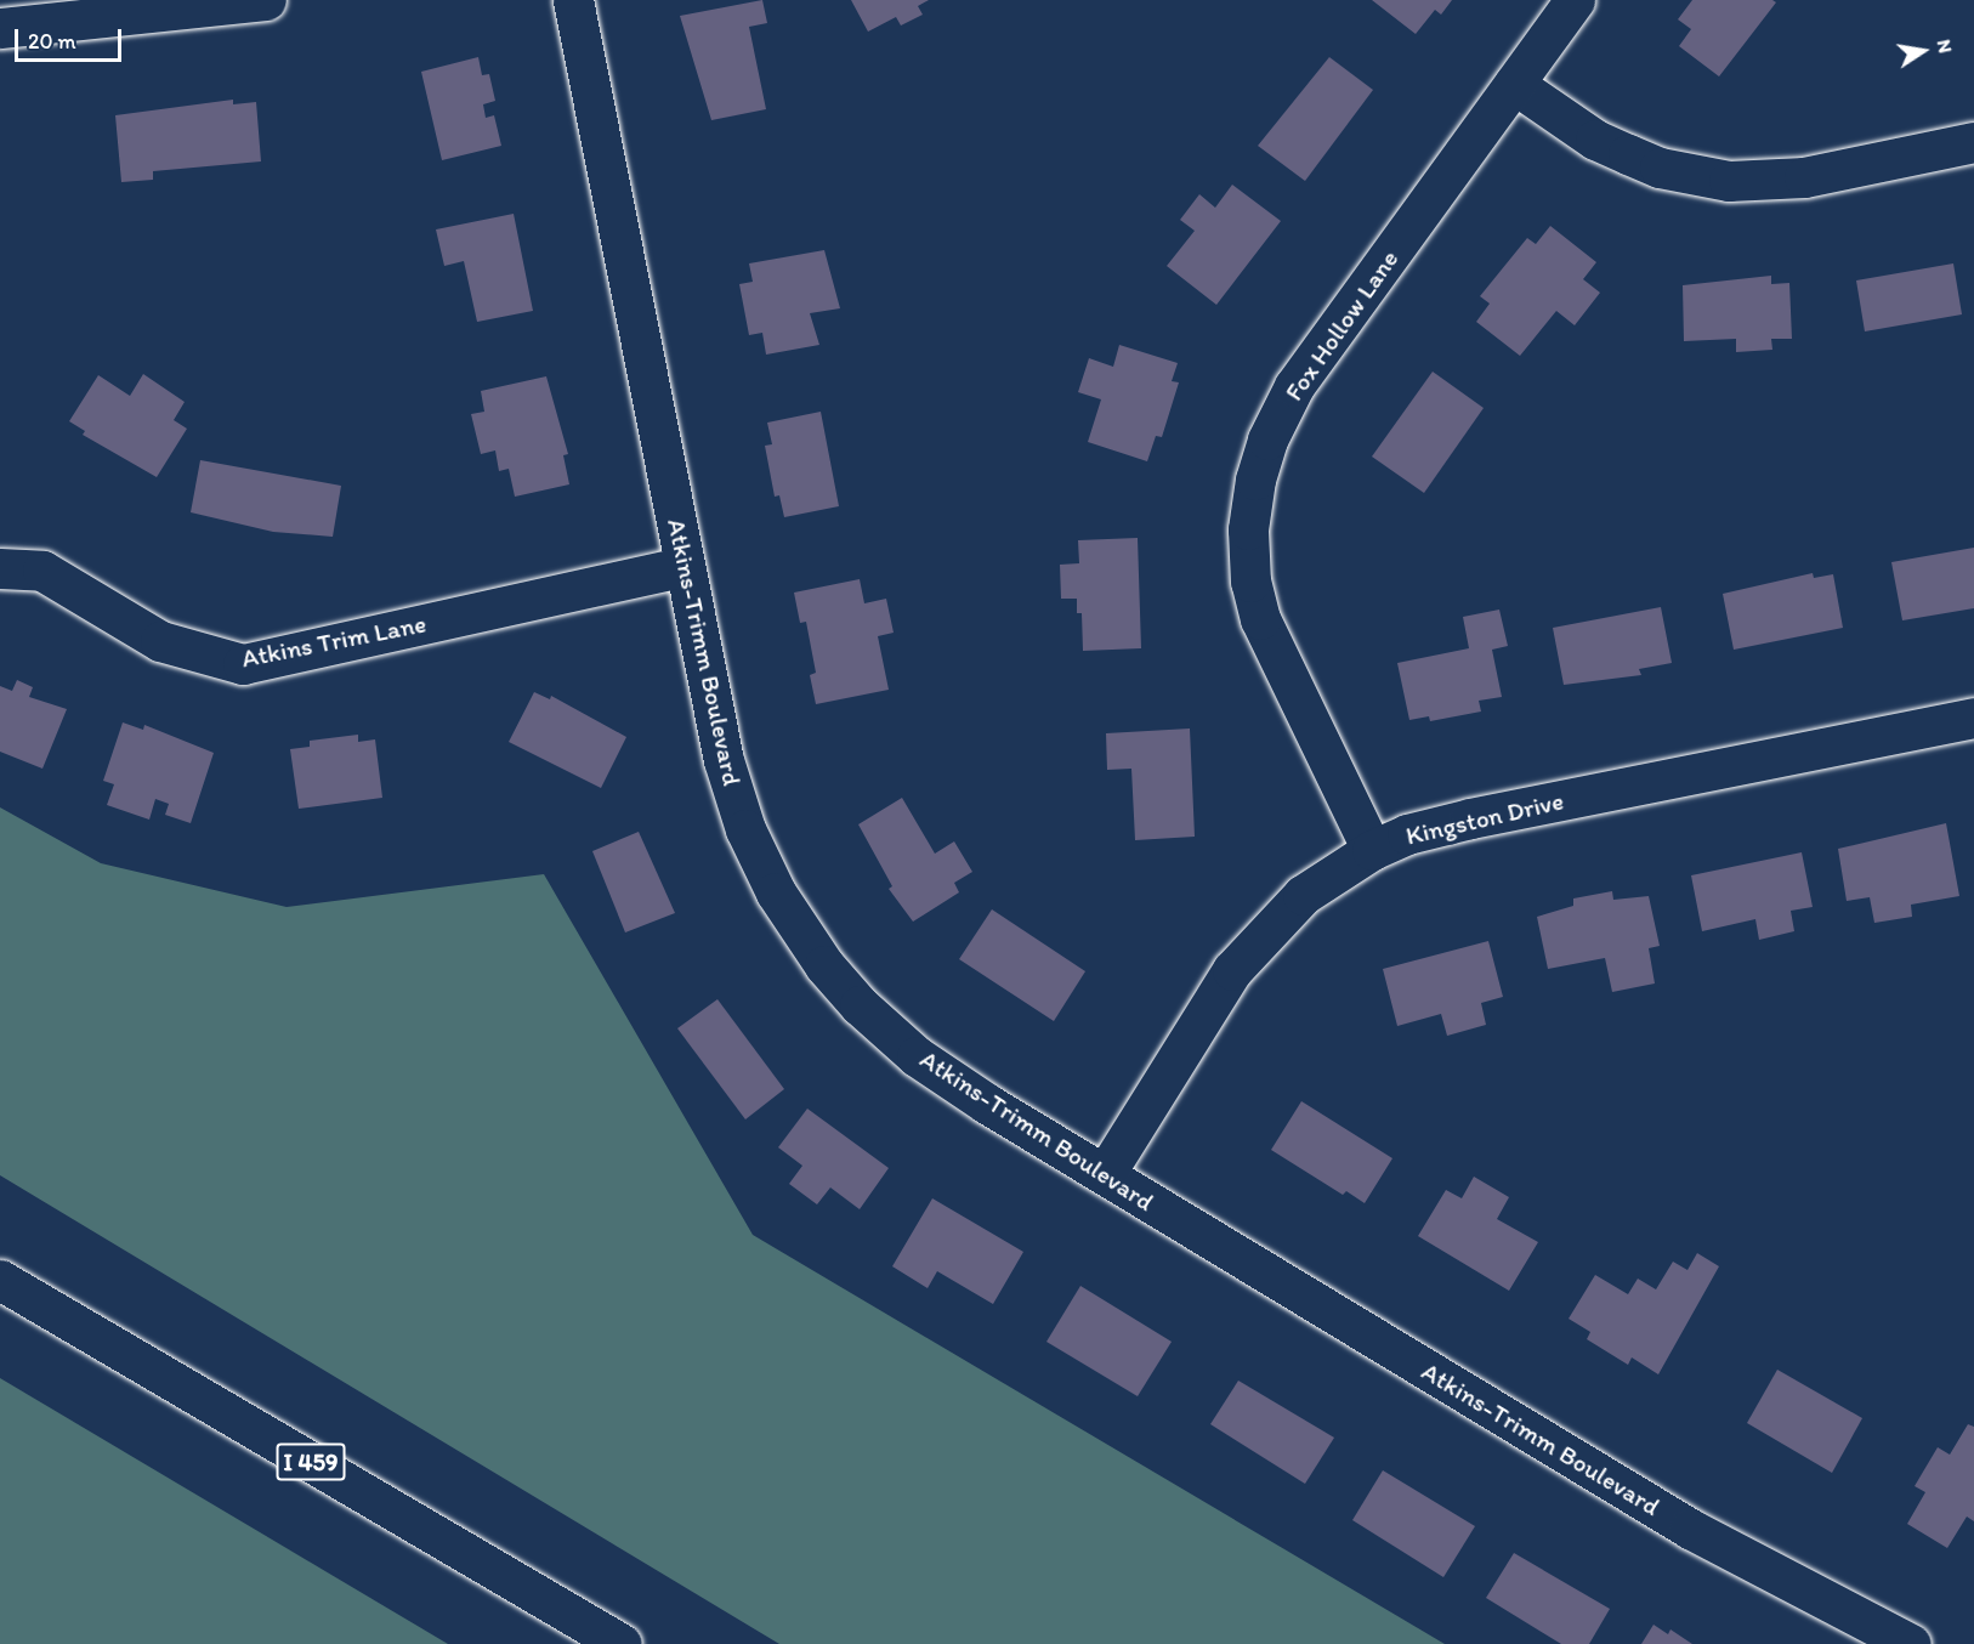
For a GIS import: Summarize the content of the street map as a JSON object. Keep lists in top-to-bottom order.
{
  "streets": {
    "main road": [
      "Fox Hollow Lane",
      "Atkins Trim Lane",
      "Atkins-Trimm Boulevard",
      "Kingston Drive",
      "I 459"
    ]
  },
  "crossings": [
    ["Fox Hollow Lane", "Kingston Drive"],
    ["Atkins Trim Lane", "Atkins-Trimm Boulevard"],
    ["Atkins-Trimm Boulevard", "Kingston Drive"]
  ],
  "scale_bar": "20 m",
  "north": "right"
}
